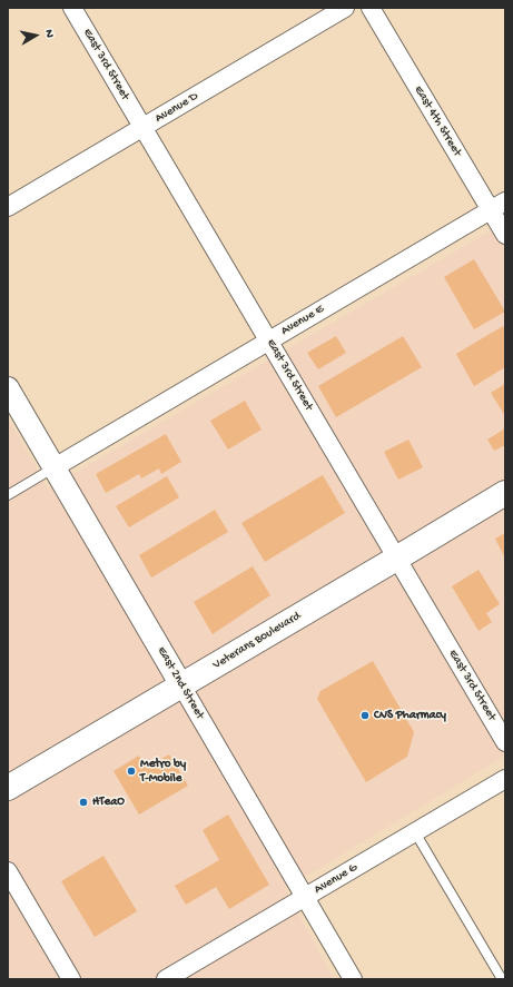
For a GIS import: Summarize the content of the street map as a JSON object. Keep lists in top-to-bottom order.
{
  "streets": {
    "main road": ["Veterans Boulevard"],
    "street": [
      "East 3rd Street",
      "Avenue D",
      "East 4th Street",
      "Avenue E",
      "East 2nd Street",
      "Avenue G"
    ]
  },
  "crossings": [
    ["East 3rd Street", "Avenue D"],
    ["East 3rd Street", "Avenue E"],
    ["East 3rd Street", "Veterans Boulevard"],
    ["East 4th Street", "Avenue E"],
    ["Avenue E", "East 2nd Street"],
    ["Veterans Boulevard", "East 2nd Street"],
    ["East 2nd Street", "Avenue G"]
  ],
  "places": ["CVS Pharmacy", "Metro by T-Mobile", "HTeaO"],
  "north": "right"
}
